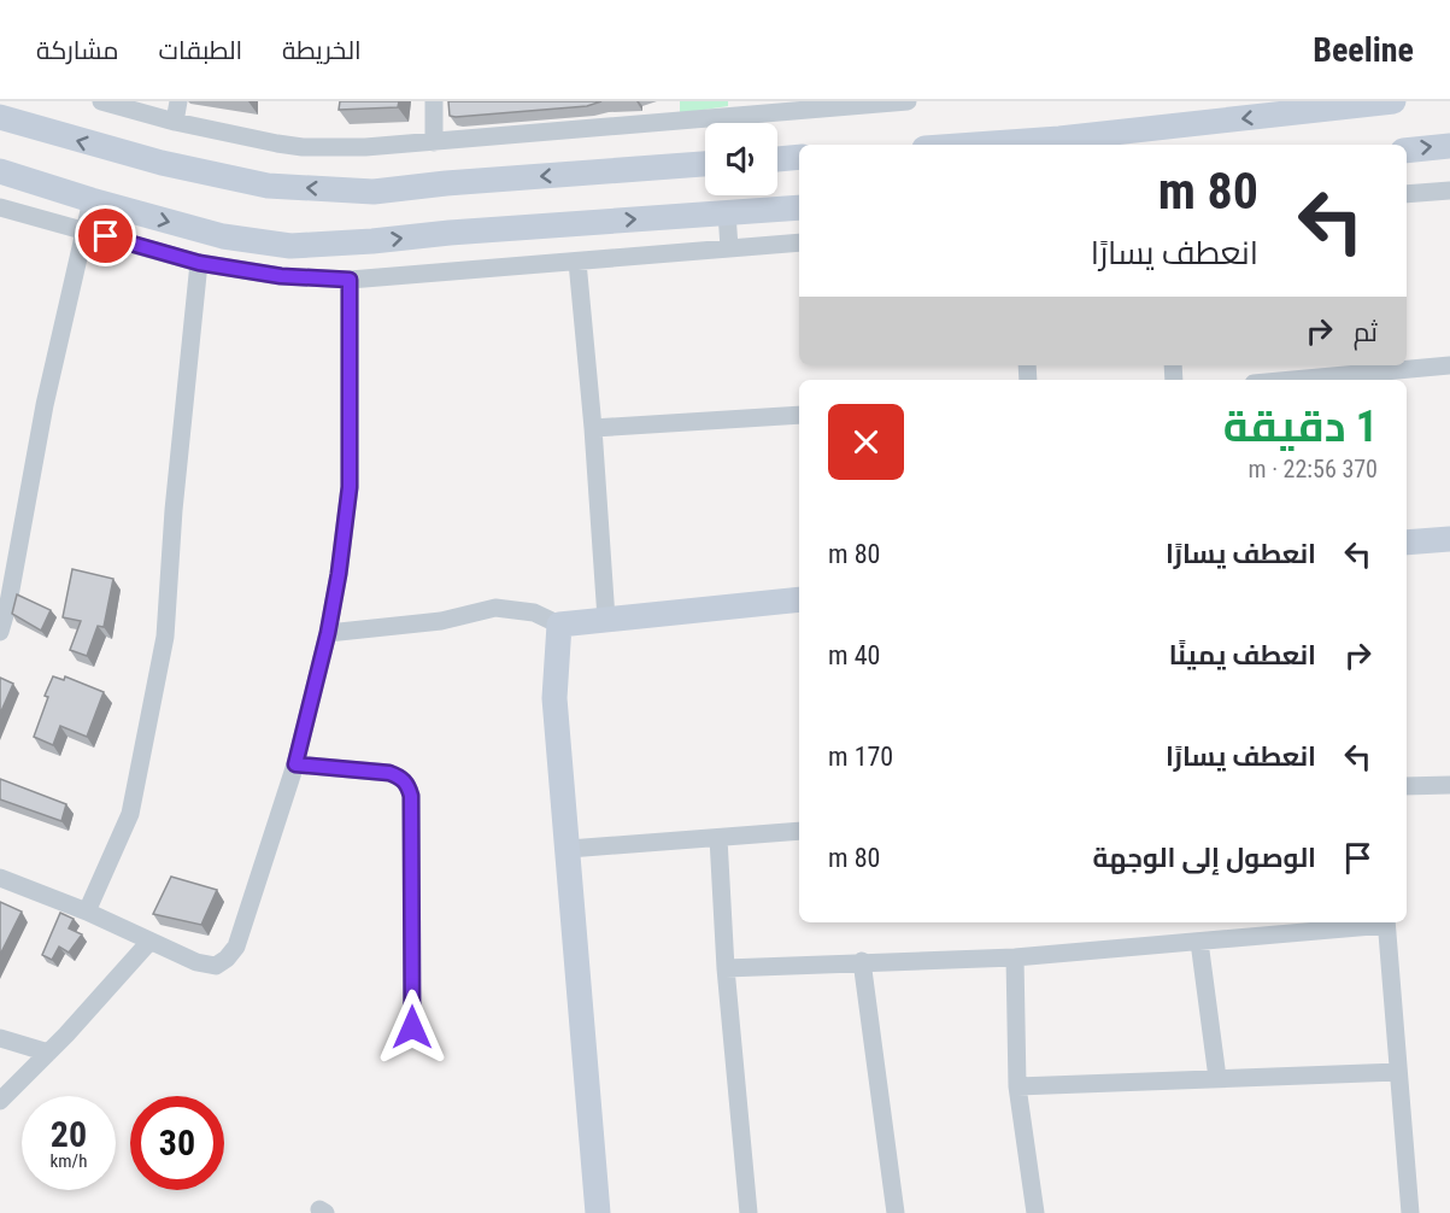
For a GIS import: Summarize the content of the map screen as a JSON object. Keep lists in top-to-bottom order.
{
  "page": {
    "header": "Beeline",
    "nav": ["الخريطة", "الطبقات", "مشاركة"],
    "turn": ["80 m", "انعطف يسارًا"],
    "then": "ثم",
    "heading": ["1 دقيقة", "370 m · 22:56"],
    "list": [
      {
        "name": "انعطف يسارًا",
        "value": "80 m"
      },
      {
        "name": "انعطف يمينًا",
        "value": "40 m"
      },
      {
        "name": "انعطف يسارًا",
        "value": "170 m"
      },
      {
        "name": "الوصول إلى الوجهة",
        "value": "80 m"
      }
    ],
    "speed": "20 km/h",
    "limit": "30"
  }
}
